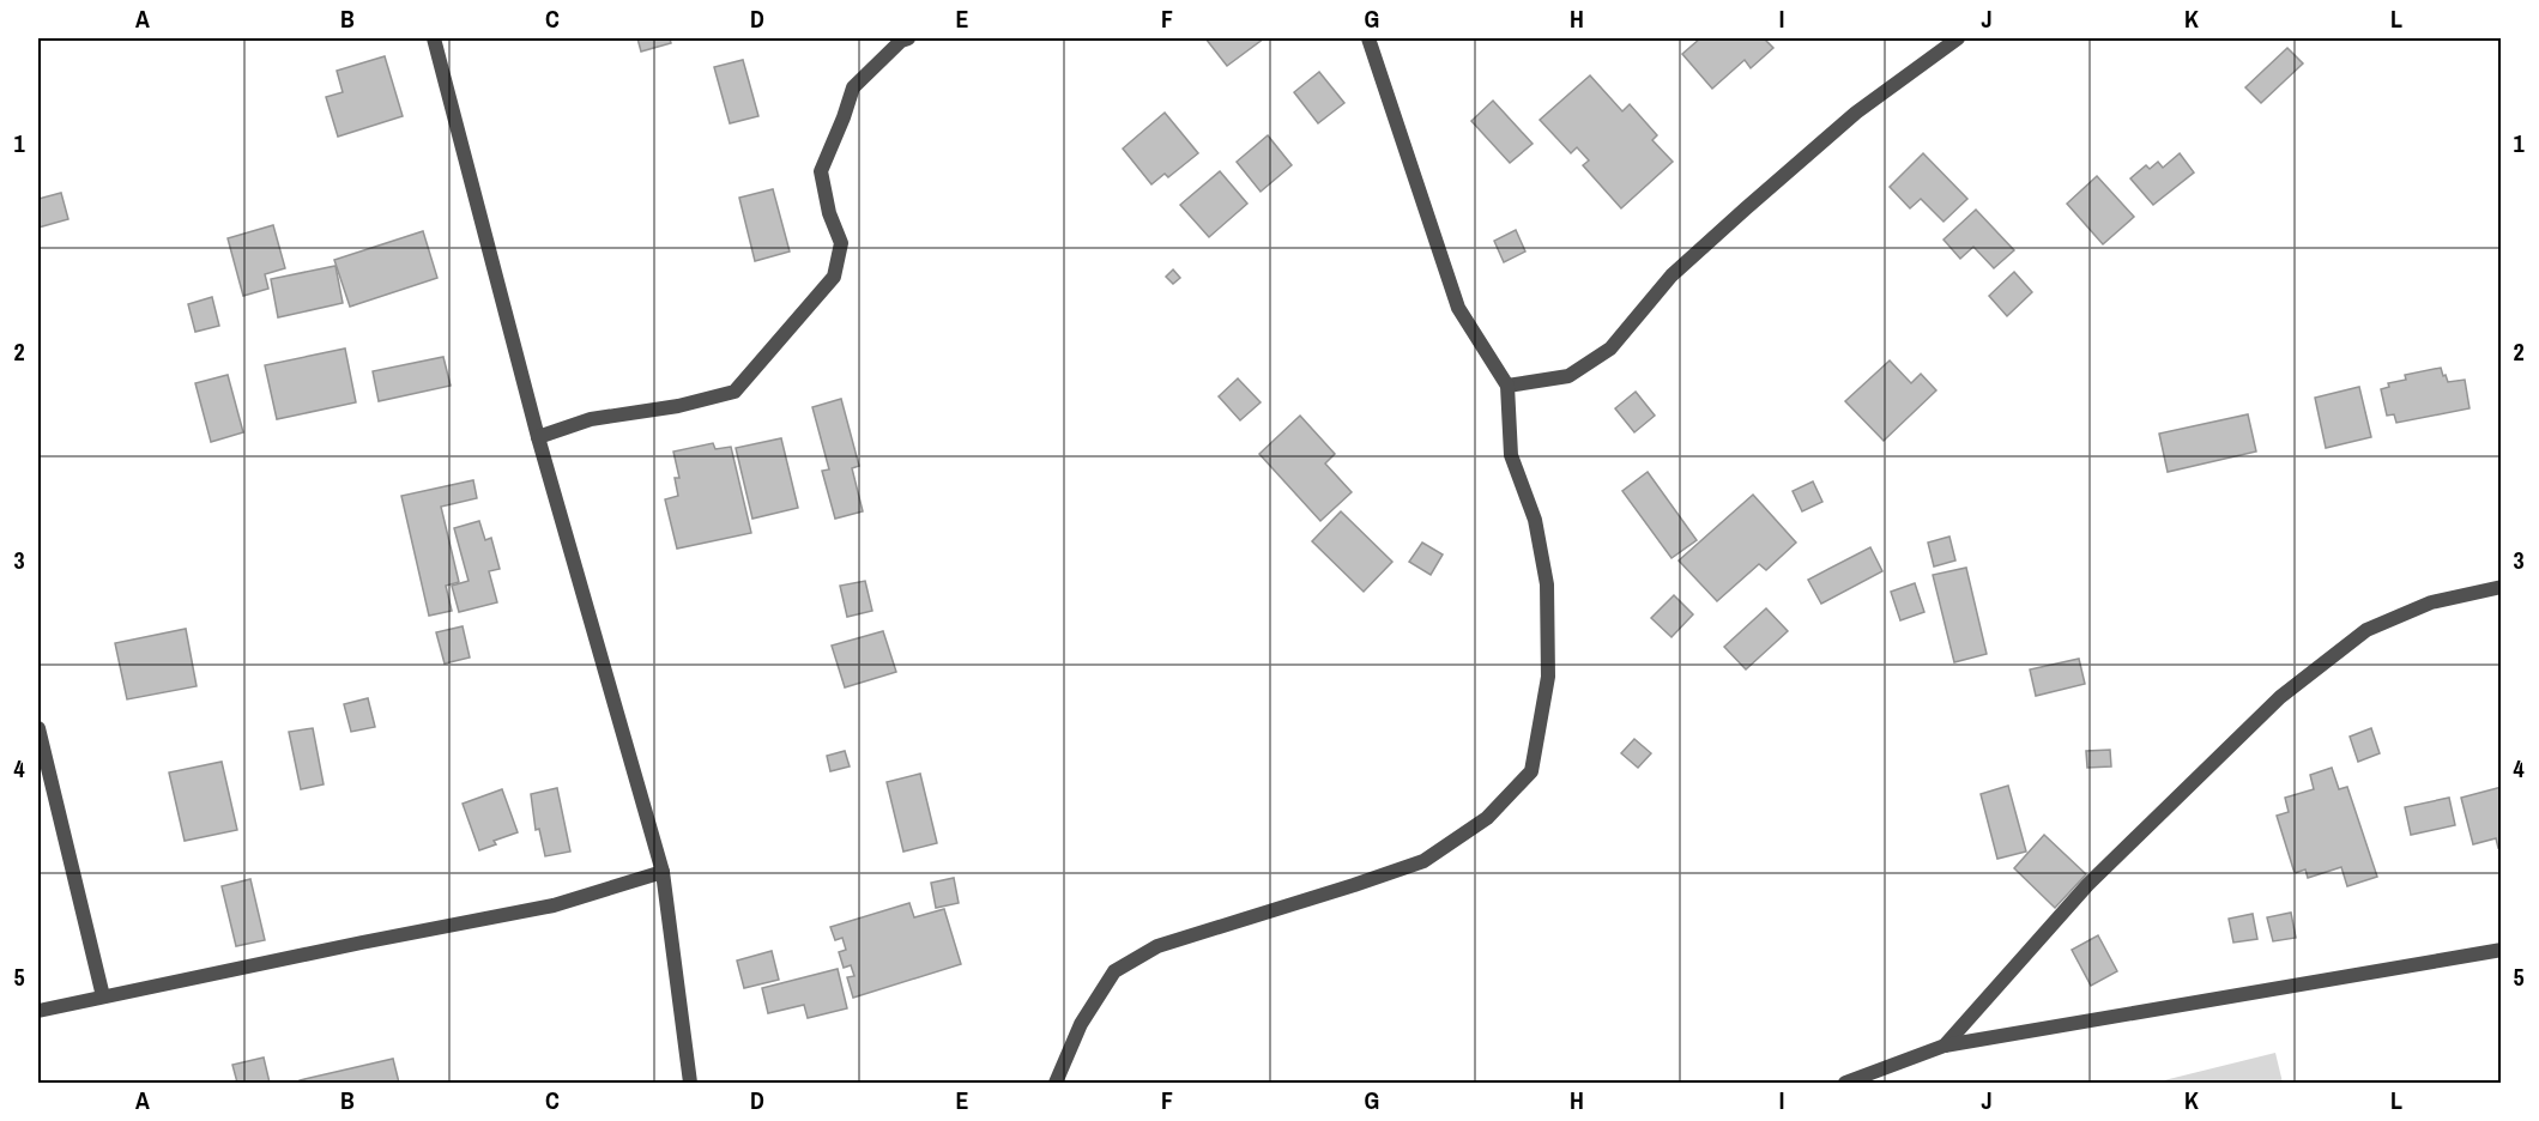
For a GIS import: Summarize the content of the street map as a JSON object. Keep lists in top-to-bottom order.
{
  "grid": {
    "columns": [
      "A",
      "B",
      "C",
      "D",
      "E",
      "F",
      "G",
      "H",
      "I",
      "J",
      "K",
      "L"
    ],
    "rows": [
      "1",
      "2",
      "3",
      "4",
      "5"
    ]
  }
}
